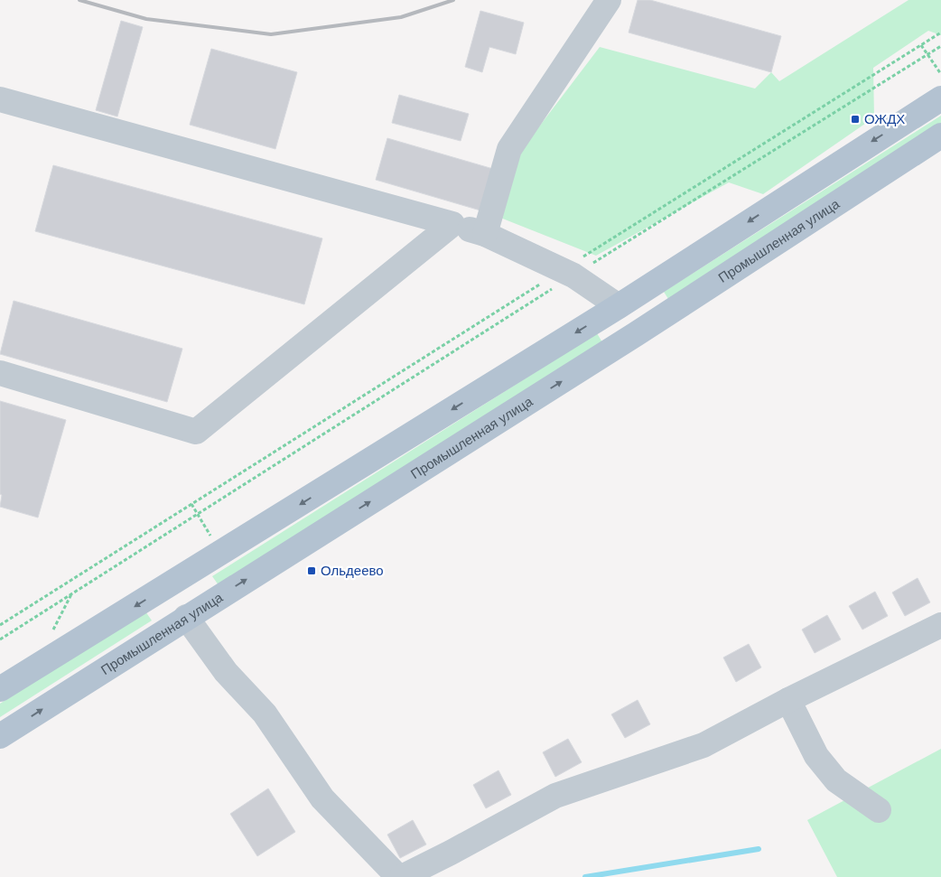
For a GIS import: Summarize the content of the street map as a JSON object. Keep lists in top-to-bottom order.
{
  "streets": {
    "main road": ["Промышленная улица"]
  },
  "places": {
    "transit": ["ОЖДХ", "Ольдеево"]
  }
}
